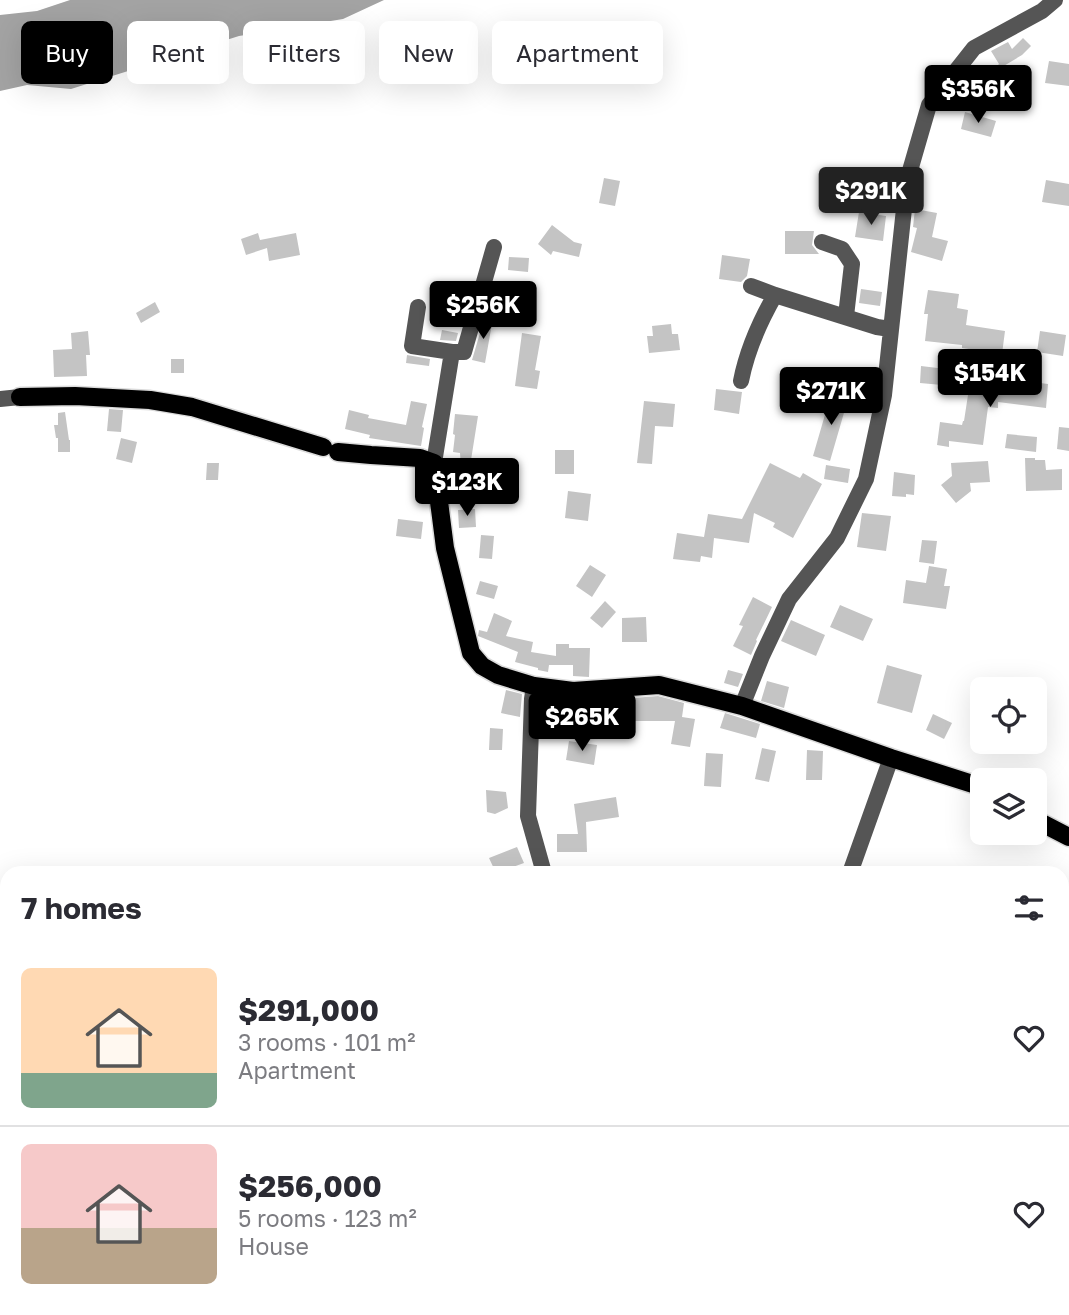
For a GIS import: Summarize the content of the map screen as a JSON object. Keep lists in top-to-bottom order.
{
  "page": {
    "chip": [
      "Buy",
      "Rent",
      "Filters",
      "New",
      "Apartment"
    ],
    "price": [
      "$356K",
      "$291K",
      "$256K",
      "$154K",
      "$271K",
      "$123K",
      "$265K"
    ],
    "heading": "7 homes",
    "list": [
      {
        "name": "$291,000",
        "note": "3 rooms · 101 m² · Apartment"
      },
      {
        "name": "$256,000",
        "note": "5 rooms · 123 m² · House"
      }
    ]
  }
}
